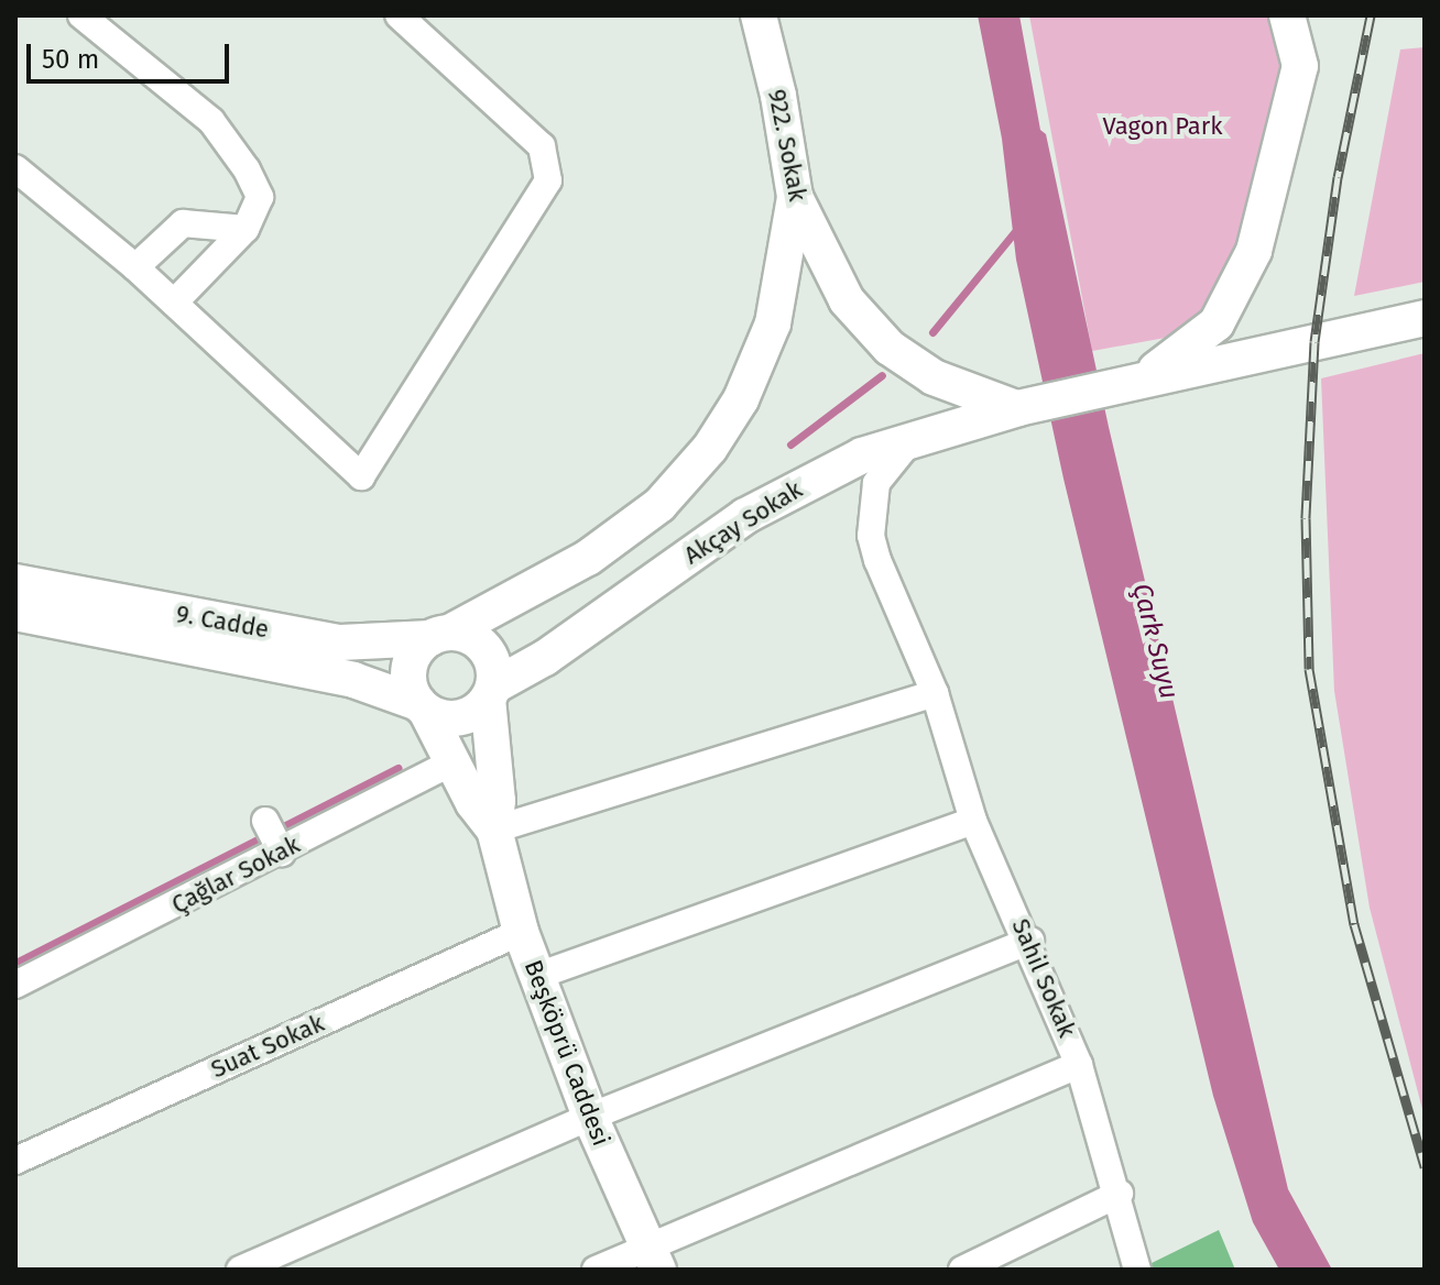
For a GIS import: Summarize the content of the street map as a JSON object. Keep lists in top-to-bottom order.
{
  "streets": {
    "main road": [
      "922. Sokak",
      "Akçay Sokak",
      "9. Cadde",
      "Beşköprü Caddesi"
    ],
    "street": ["Çağlar Sokak", "Sahil Sokak", "Suat Sokak"]
  },
  "crossings": [
    ["922. Sokak", "Akçay Sokak"],
    ["Akçay Sokak", "9. Cadde"],
    ["Akçay Sokak", "Sahil Sokak"],
    ["Suat Sokak", "Beşköprü Caddesi"]
  ],
  "water": ["Çark Suyu"],
  "parks": ["Vagon Park"],
  "scale_bar": "50 m"
}
